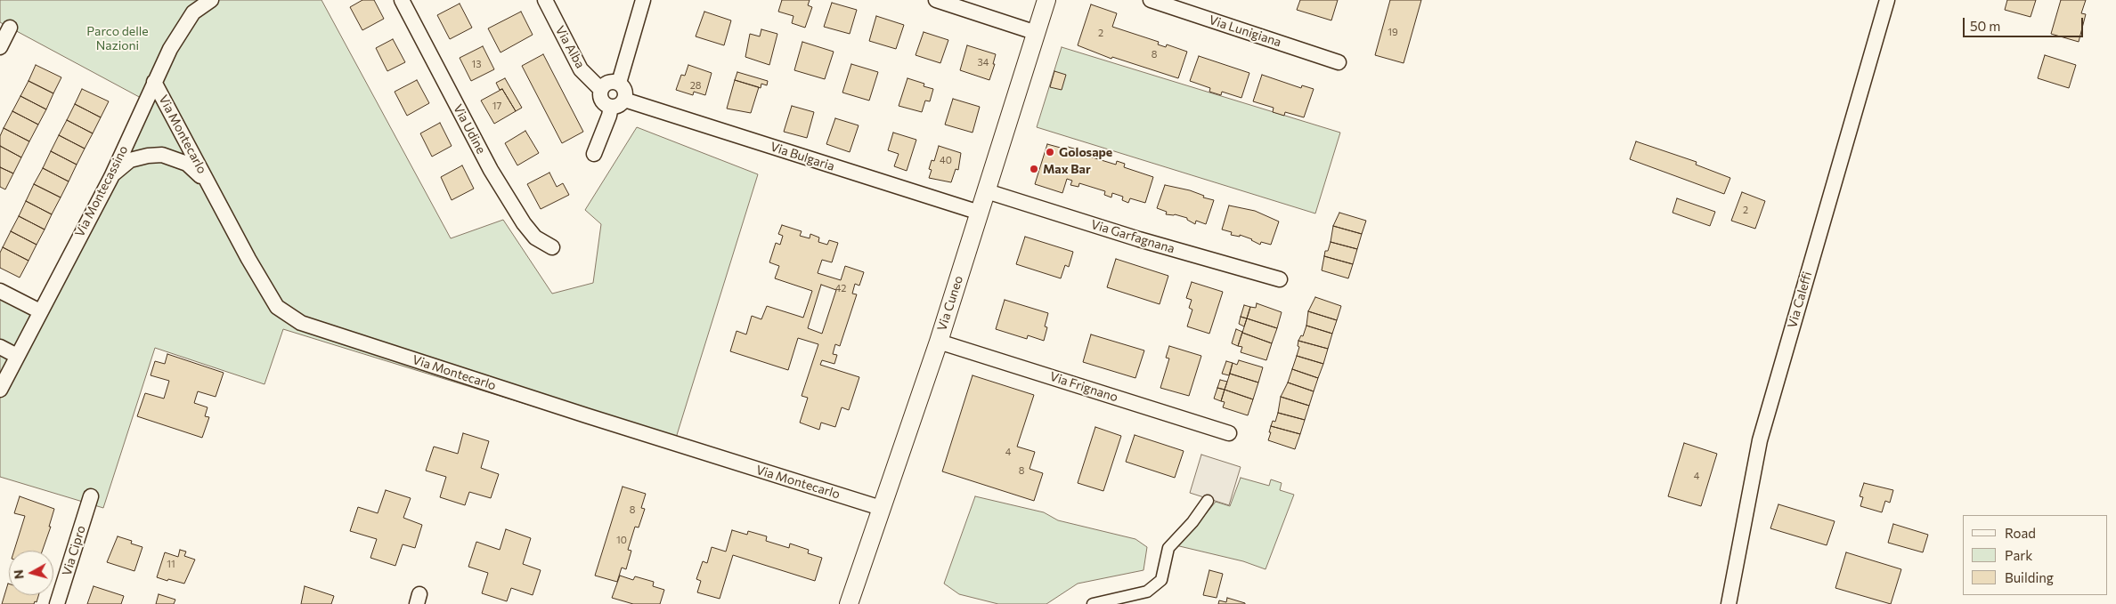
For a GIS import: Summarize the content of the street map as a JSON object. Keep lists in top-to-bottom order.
{
  "streets": {
    "street": [
      "Via Lunigiana",
      "Via Alba",
      "Via Udine",
      "Via Montecarlo",
      "Via Bulgaria",
      "Via Montecassino",
      "Via Garfagnana",
      "Via Caleffi",
      "Via Cuneo",
      "Via Frignano",
      "Via Cipro"
    ]
  },
  "crossings": [
    ["Via Alba", "Via Bulgaria"],
    ["Via Montecarlo", "Via Montecassino"],
    ["Via Montecarlo", "Via Cuneo"],
    ["Via Bulgaria", "Via Cuneo"],
    ["Via Garfagnana", "Via Cuneo"],
    ["Via Cuneo", "Via Frignano"]
  ],
  "parks": ["Parco delle Nazioni"],
  "places": ["Golosape", "Max Bar"],
  "house_numbers": [
    "19",
    "2",
    "8",
    "34",
    "13",
    "28",
    "17",
    "40",
    "2",
    "42",
    "4",
    "8",
    "4",
    "8",
    "10",
    "11"
  ],
  "legend": ["Road", "Park", "Building"],
  "scale_bar": "50 m",
  "north": "left"
}
